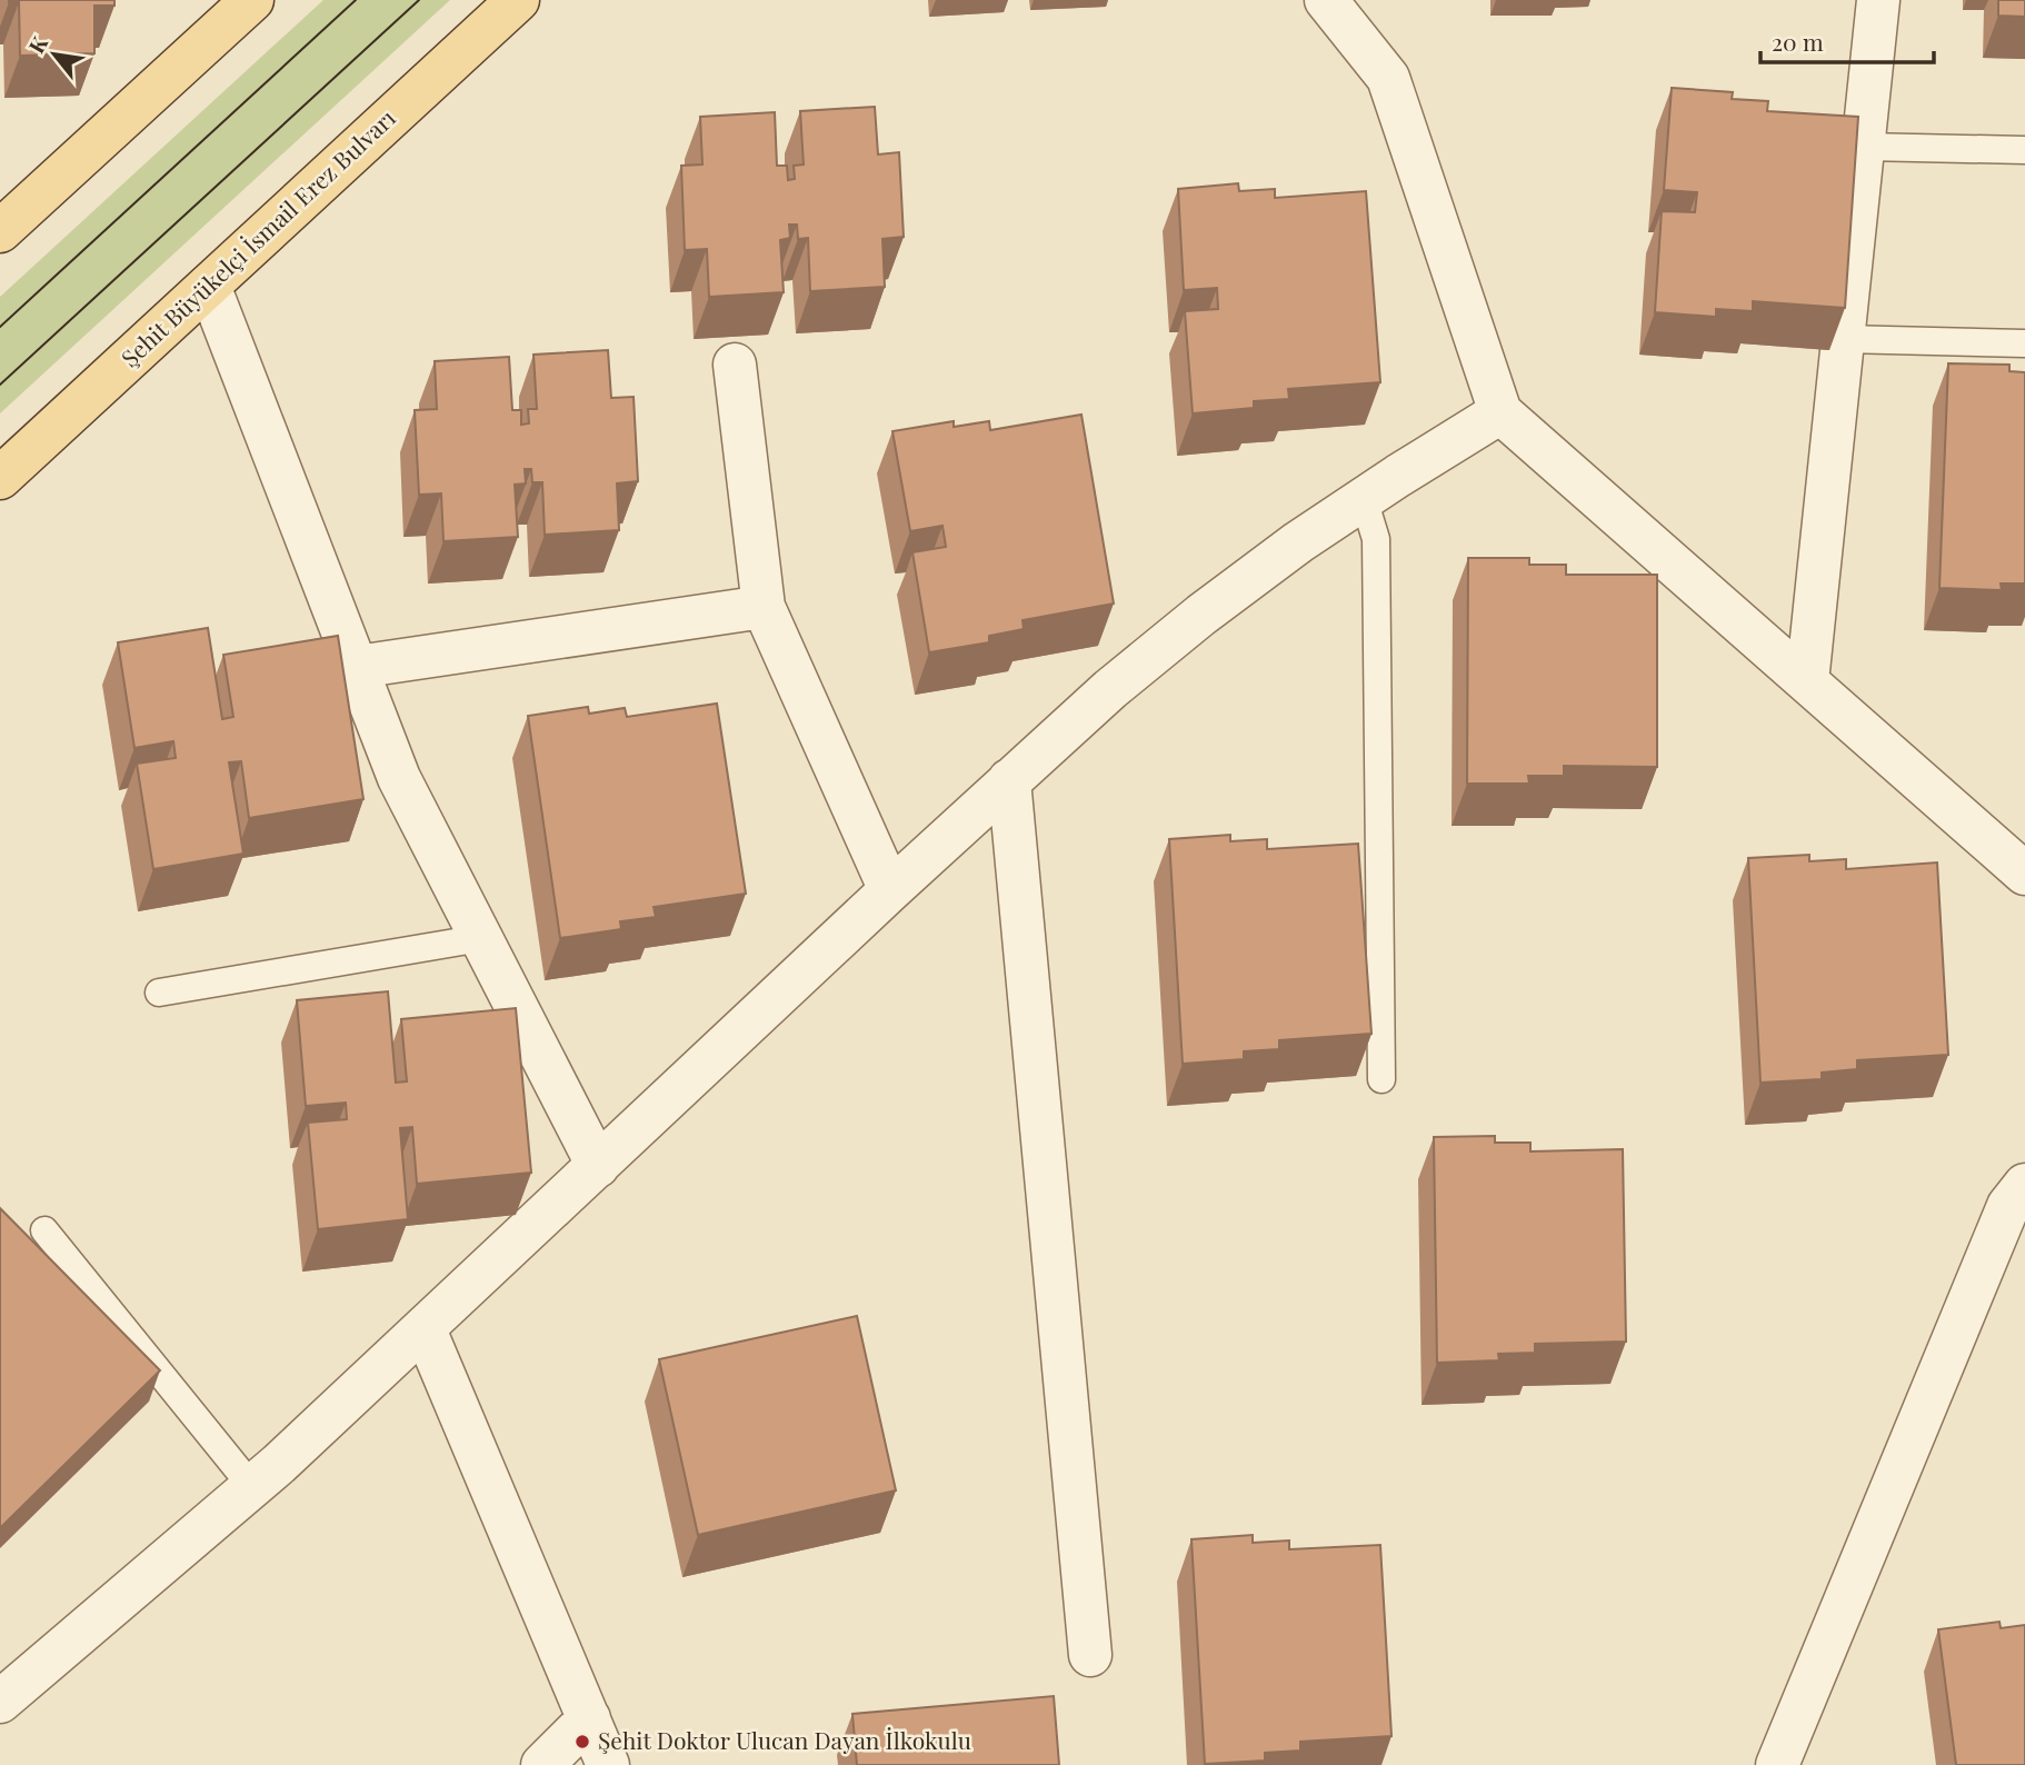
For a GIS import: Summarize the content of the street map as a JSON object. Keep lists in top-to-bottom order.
{
  "streets": {
    "main road": ["Şehit Büyükelçi İsmail Erez Bulvarı"]
  },
  "places": ["Şehit Doktor Ulucan Dayan İlkokulu"],
  "scale_bar": "20 m",
  "north": "top left"
}
